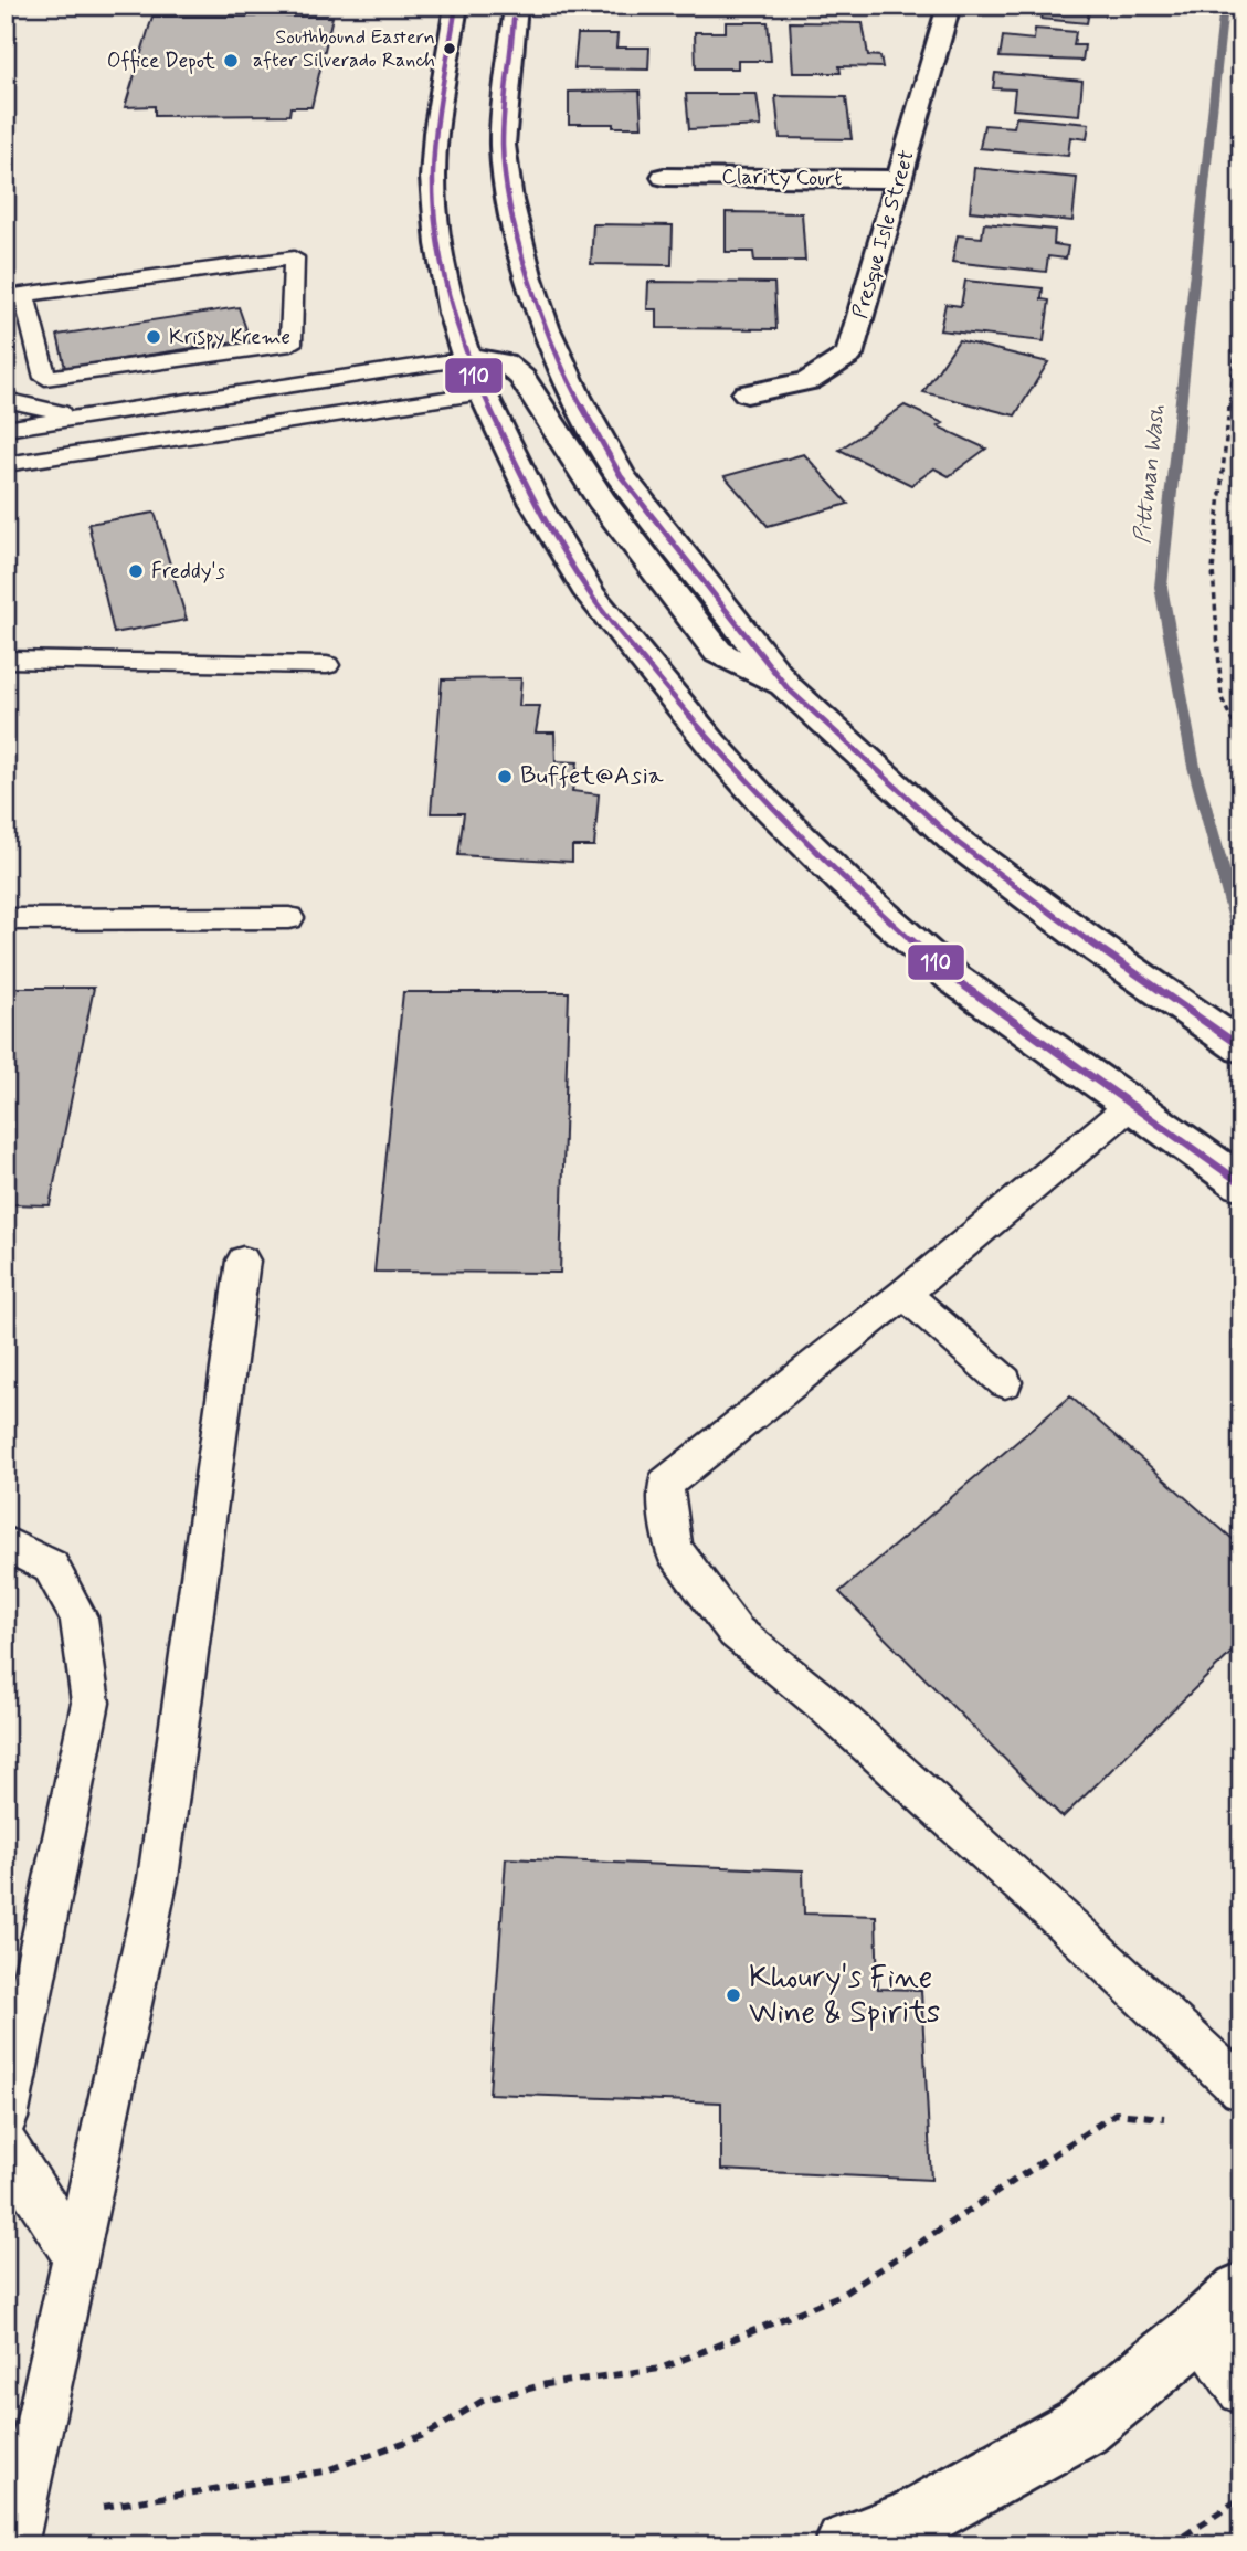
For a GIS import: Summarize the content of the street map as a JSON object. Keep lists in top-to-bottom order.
{
  "streets": {
    "main road": ["Clarity Court", "Presque Isle Street"]
  },
  "crossings": [
    ["Clarity Court", "Presque Isle Street"]
  ],
  "water": ["Pittman Wash"],
  "places": [
    "Southbound Eastern after Silverado Ranch",
    "Office Depot",
    "Krispy Kreme",
    "Freddy's",
    "Buffet@Asia",
    "Khoury's Fine Wine & Spirits"
  ],
  "lines": ["transit line 110"]
}
